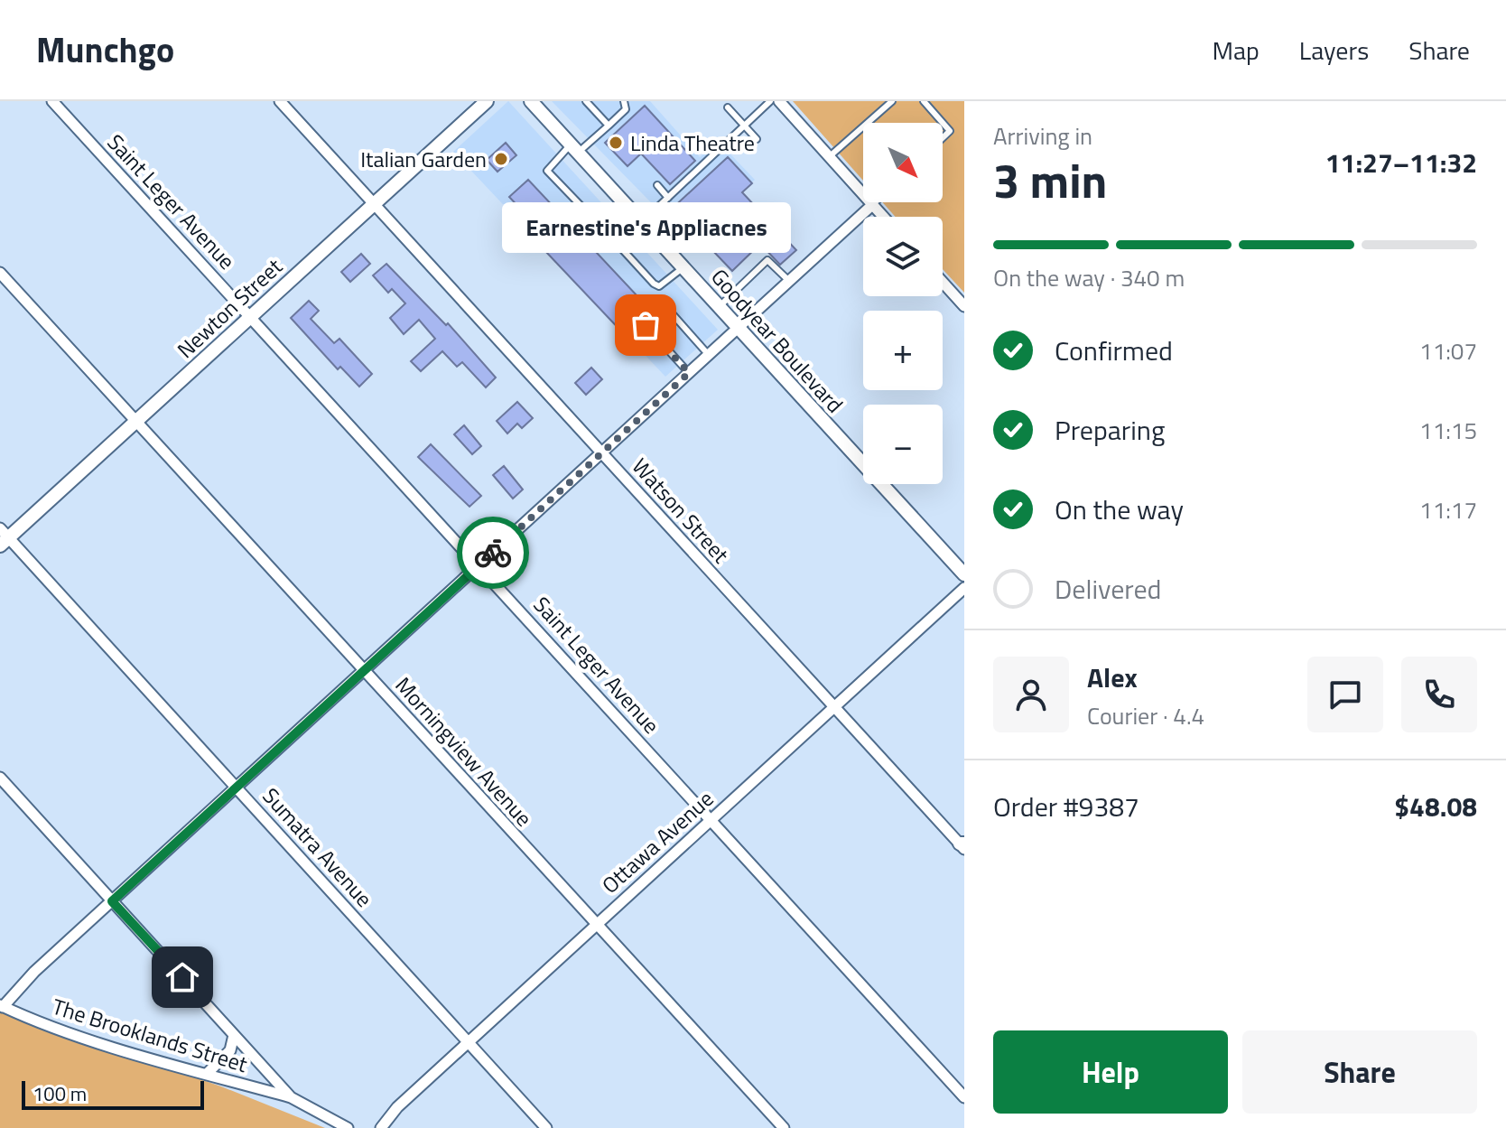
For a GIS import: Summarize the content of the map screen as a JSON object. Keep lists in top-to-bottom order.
{
  "streets": {
    "street": [
      "Saint Leger Avenue",
      "Newton Street",
      "Goodyear Boulevard",
      "Watson Street",
      "Morningview Avenue",
      "Ottawa Avenue",
      "Sumatra Avenue",
      "The Brooklands Street"
    ]
  },
  "crossings": [
    ["Saint Leger Avenue", "Newton Street"],
    ["Saint Leger Avenue", "Ottawa Avenue"],
    ["Newton Street", "Watson Street"],
    ["Newton Street", "Morningview Avenue"],
    ["Newton Street", "Sumatra Avenue"],
    ["Watson Street", "Ottawa Avenue"],
    ["Morningview Avenue", "Ottawa Avenue"],
    ["Ottawa Avenue", "Sumatra Avenue"]
  ],
  "places": ["Linda Theatre", "Italian Garden", "Earnestine's Appliacnes"],
  "scale_bar": "100 m",
  "north": "bottom right",
  "page": {
    "header": "Munchgo",
    "nav": ["Map", "Layers", "Share"],
    "heading": ["3 min", "Arriving in", "11:27–11:32"],
    "panel": [
      "Alex",
      "Courier · 4.4",
      "Order #9387",
      "$48.08"
    ],
    "map_buttons": ["+", "−"],
    "bubble": "Earnestine's Appliacnes",
    "bar": "On the way · 340 m",
    "list": [
      ["Confirmed", "11:07"],
      ["Preparing", "11:15"],
      ["On the way", "11:17"],
      "Delivered"
    ],
    "buttons": ["Help", "Share"],
    "scale": "100 m"
  }
}
